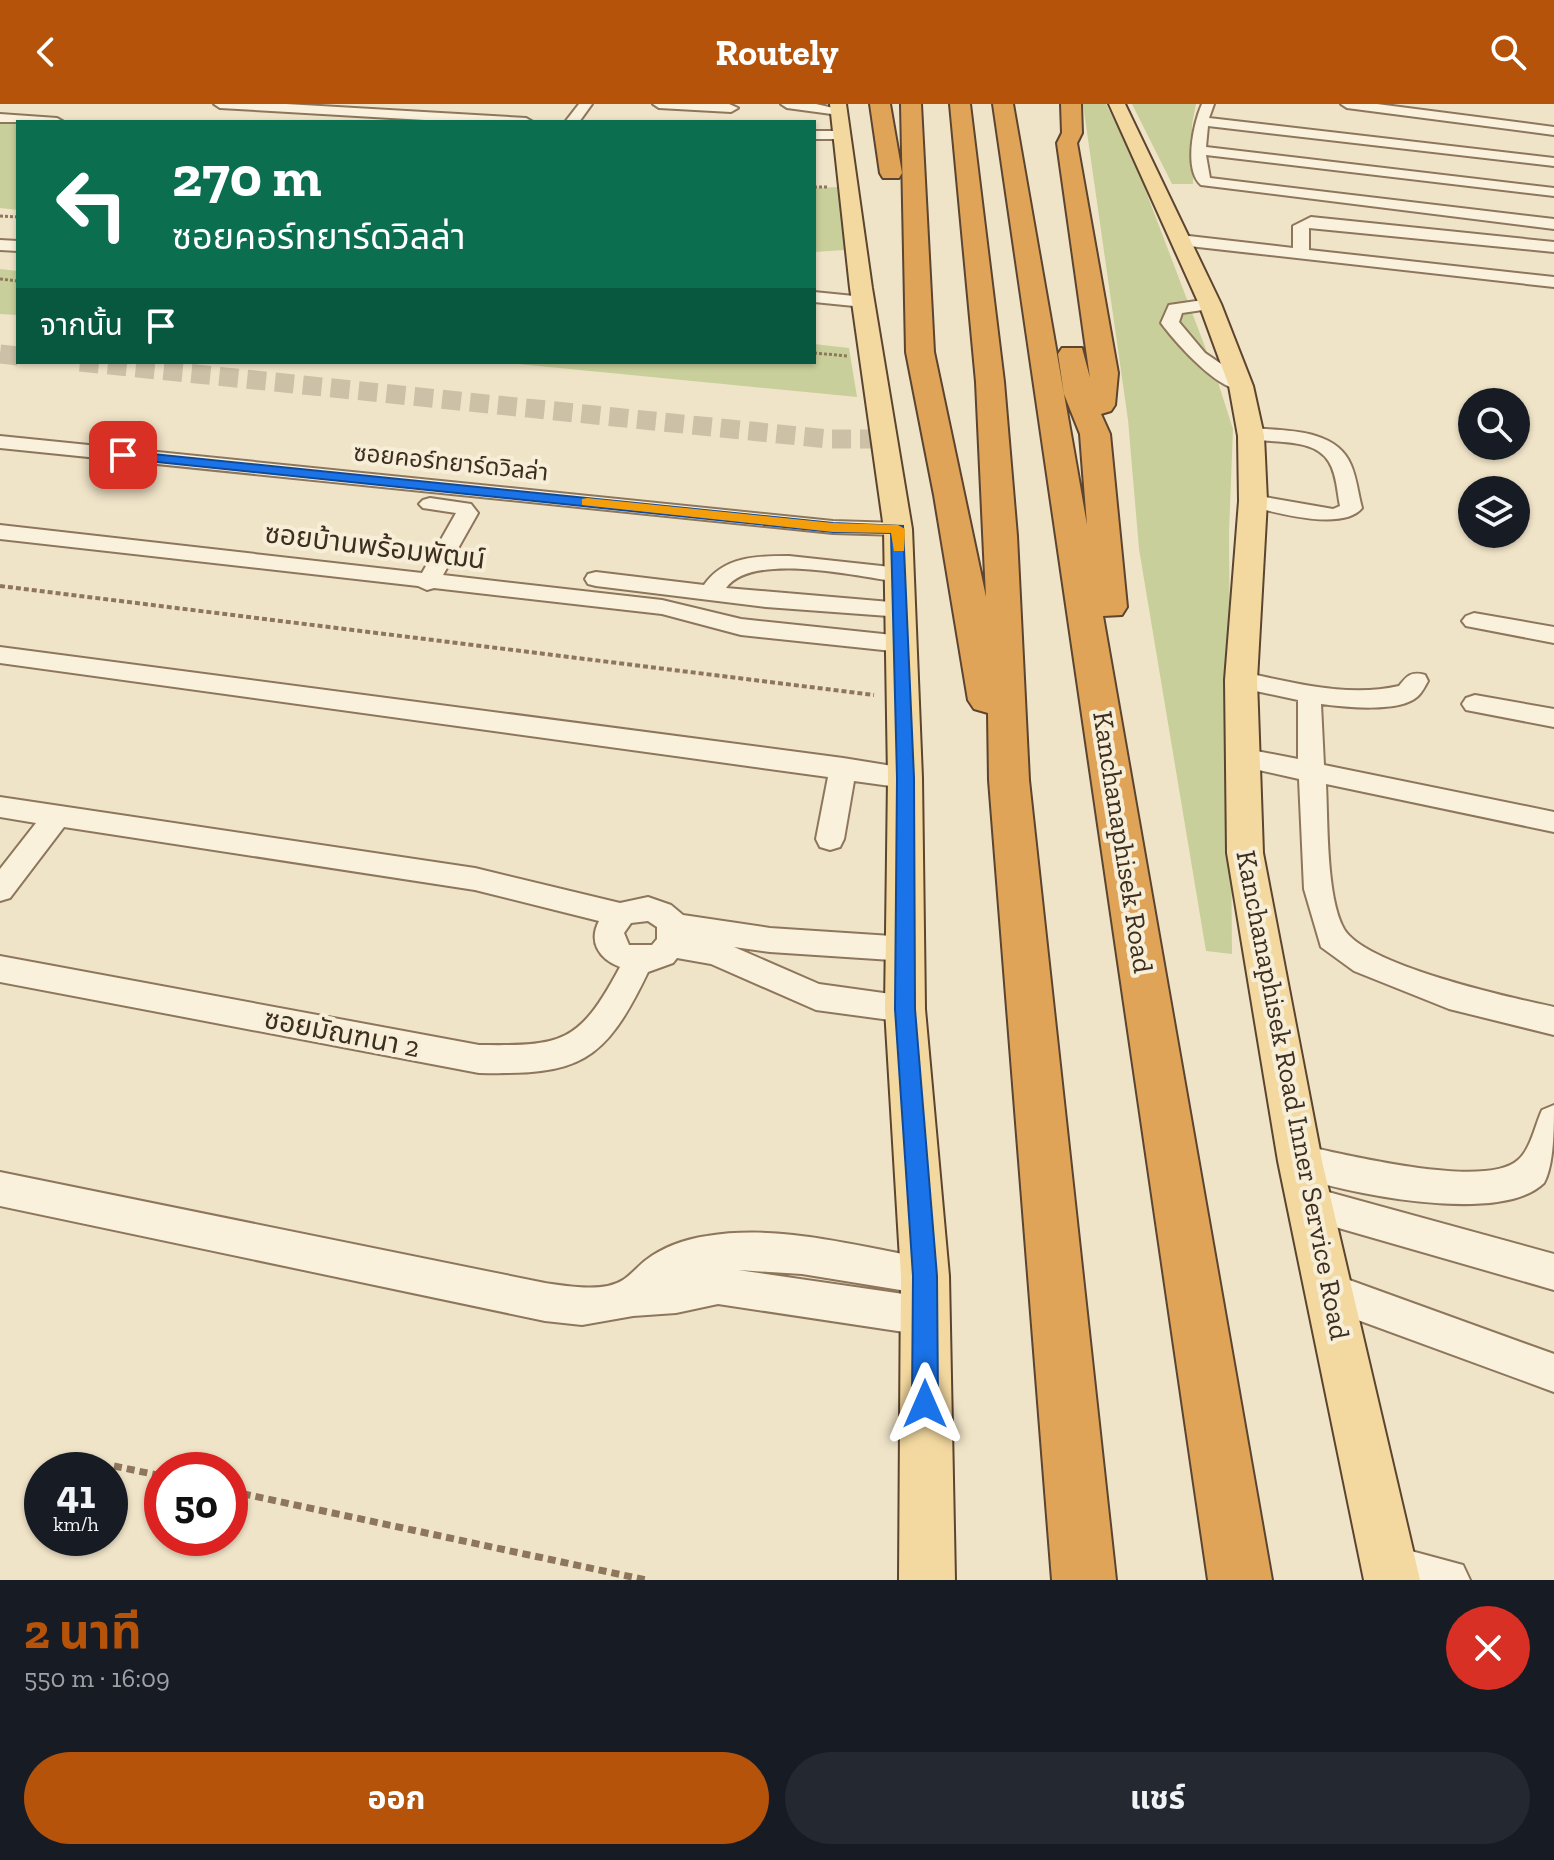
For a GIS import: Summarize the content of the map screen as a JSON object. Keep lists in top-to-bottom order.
{
  "streets": {
    "highway": ["Kanchanaphisek Road"],
    "main road": ["Kanchanaphisek Road Inner Service Road"],
    "street": ["ซอยคอร์ทยาร์ดวิลล่า", "ซอยบ้านพร้อมพัฒน์", "ซอยมัณฑนา 2"]
  },
  "page": {
    "header": "Routely",
    "turn": ["270 m", "ซอยคอร์ทยาร์ดวิลล่า"],
    "then": "จากนั้น",
    "speed": "41 km/h",
    "limit": "50",
    "heading": ["2 นาที", "550 m · 16:09"],
    "buttons": ["ออก", "แชร์"]
  }
}
